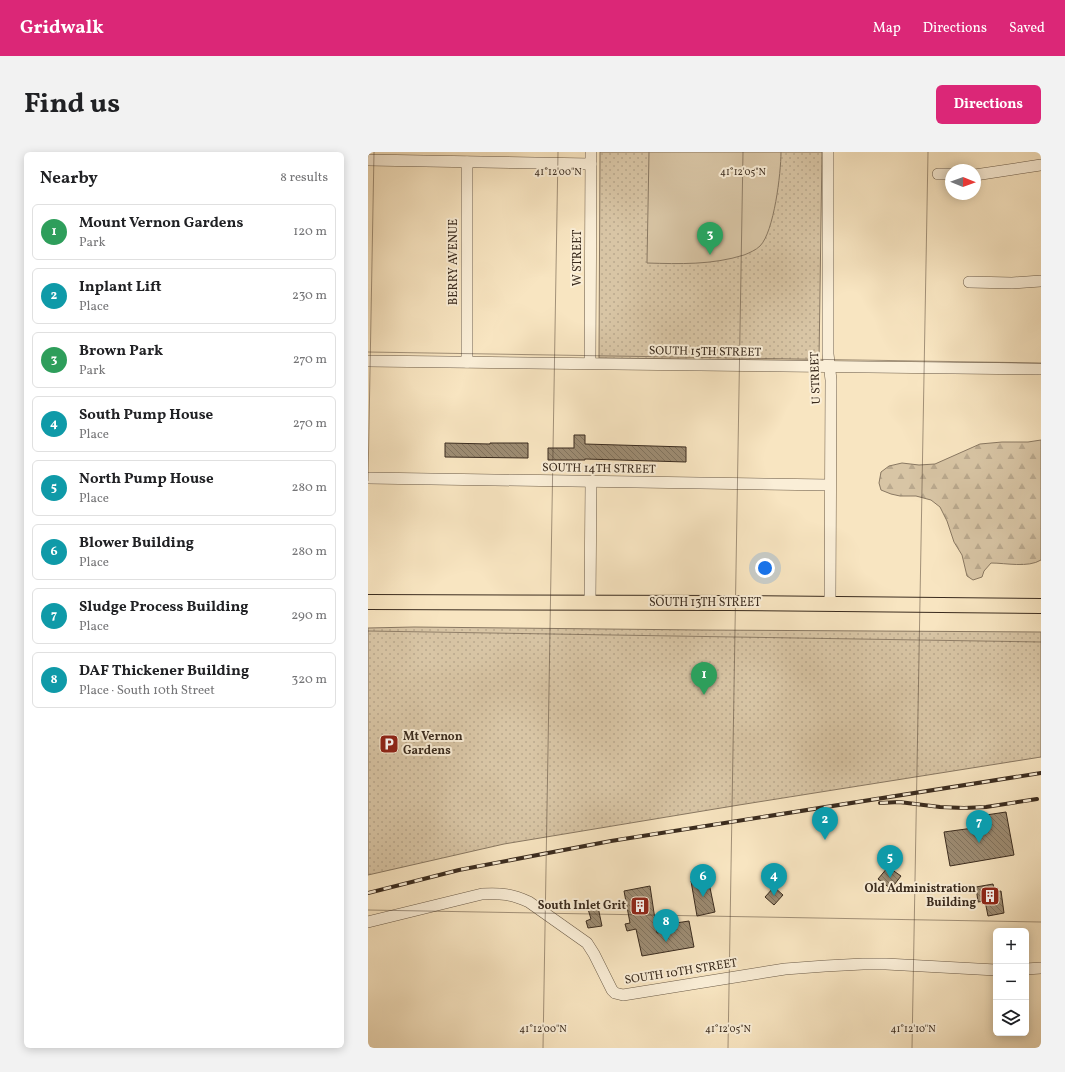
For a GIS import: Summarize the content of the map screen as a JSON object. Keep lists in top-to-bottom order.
{
  "streets": {
    "main road": ["SOUTH 13TH STREET"],
    "street": [
      "W STREET",
      "BERRY AVENUE",
      "SOUTH 15TH STREET",
      "U STREET",
      "SOUTH 14TH STREET",
      "SOUTH 10TH STREET"
    ]
  },
  "crossings": [
    ["W STREET", "SOUTH 15TH STREET"],
    ["BERRY AVENUE", "SOUTH 15TH STREET"],
    ["SOUTH 15TH STREET", "U STREET"],
    ["U STREET", "SOUTH 14TH STREET"],
    ["U STREET", "SOUTH 13TH STREET"]
  ],
  "places": {
    "parking": ["Mt Vernon Gardens"],
    "building": ["Old Administration Building", "South Inlet Grit"]
  },
  "north": "right",
  "page": {
    "header": "Gridwalk",
    "nav": ["Map", "Directions", "Saved"],
    "title": "Find us",
    "buttons": "Directions",
    "heading": ["Nearby", "8 results"],
    "list": [
      {
        "mark": "1",
        "name": "Mount Vernon Gardens",
        "note": "Park",
        "value": "120 m"
      },
      {
        "mark": "2",
        "name": "Inplant Lift",
        "note": "Place",
        "value": "230 m"
      },
      {
        "mark": "3",
        "name": "Brown Park",
        "note": "Park",
        "value": "270 m"
      },
      {
        "mark": "4",
        "name": "South Pump House",
        "note": "Place",
        "value": "270 m"
      },
      {
        "mark": "5",
        "name": "North Pump House",
        "note": "Place",
        "value": "280 m"
      },
      {
        "mark": "6",
        "name": "Blower Building",
        "note": "Place",
        "value": "280 m"
      },
      {
        "mark": "7",
        "name": "Sludge Process Building",
        "note": "Place",
        "value": "290 m"
      },
      {
        "mark": "8",
        "name": "DAF Thickener Building",
        "note": "Place · South 10th Street",
        "value": "320 m"
      }
    ],
    "pins": [
      "3",
      "1",
      "2",
      "7",
      "5",
      "4",
      "6",
      "8"
    ],
    "map_buttons": ["+", "−"]
  },
  "coordinates": ["41°12'00\"N", "41°12'05\"N", "41°12'10\"N"]
}
